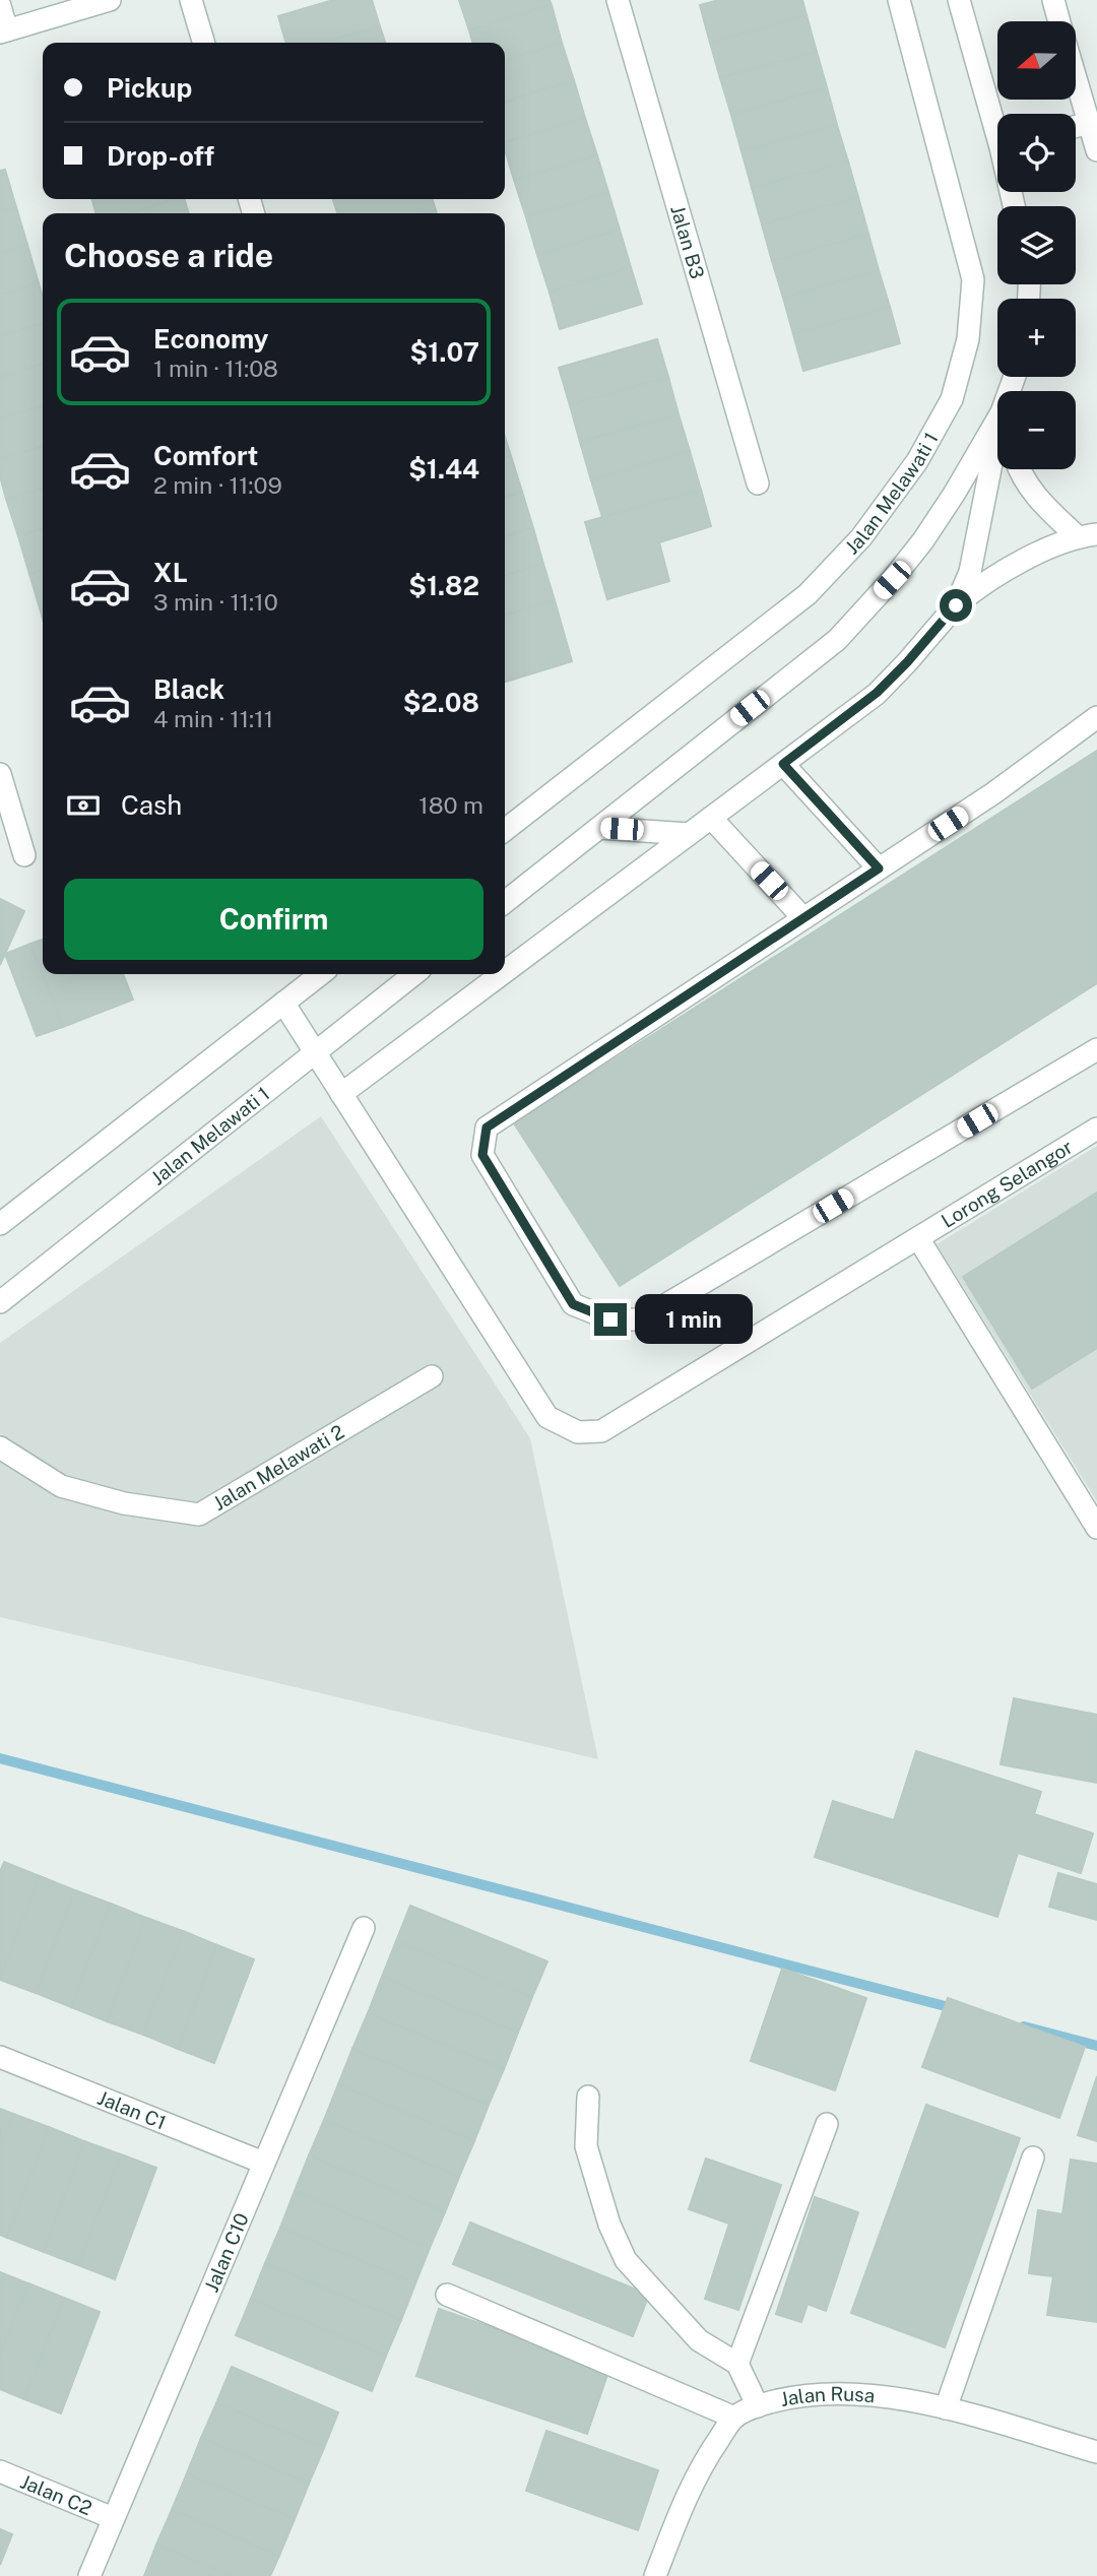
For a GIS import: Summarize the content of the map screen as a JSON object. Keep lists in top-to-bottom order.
{
  "streets": {
    "street": [
      "Jalan B3",
      "Jalan Melawati 1",
      "Lorong Selangor",
      "Jalan Melawati 2",
      "Jalan C1",
      "Jalan C10",
      "Jalan Rusa",
      "Jalan C2"
    ]
  },
  "crossings": [
    ["Jalan Melawati 1", "Lorong Selangor"],
    ["Jalan C1", "Jalan C10"],
    ["Jalan C10", "Jalan C2"]
  ],
  "north": "left",
  "page": {
    "map_buttons": ["+", "−"],
    "banner": ["Pickup", "Drop-off"],
    "heading": "Choose a ride",
    "list": [
      {
        "name": "Economy",
        "note": "1 min · 11:08",
        "value": "$1.07"
      },
      {
        "name": "Comfort",
        "note": "2 min · 11:09",
        "value": "$1.44"
      },
      {
        "name": "XL",
        "note": "3 min · 11:10",
        "value": "$1.82"
      },
      {
        "name": "Black",
        "note": "4 min · 11:11",
        "value": "$2.08"
      }
    ],
    "pay": ["Cash", "180 m"],
    "buttons": "Confirm",
    "bubble": "1 min"
  }
}
